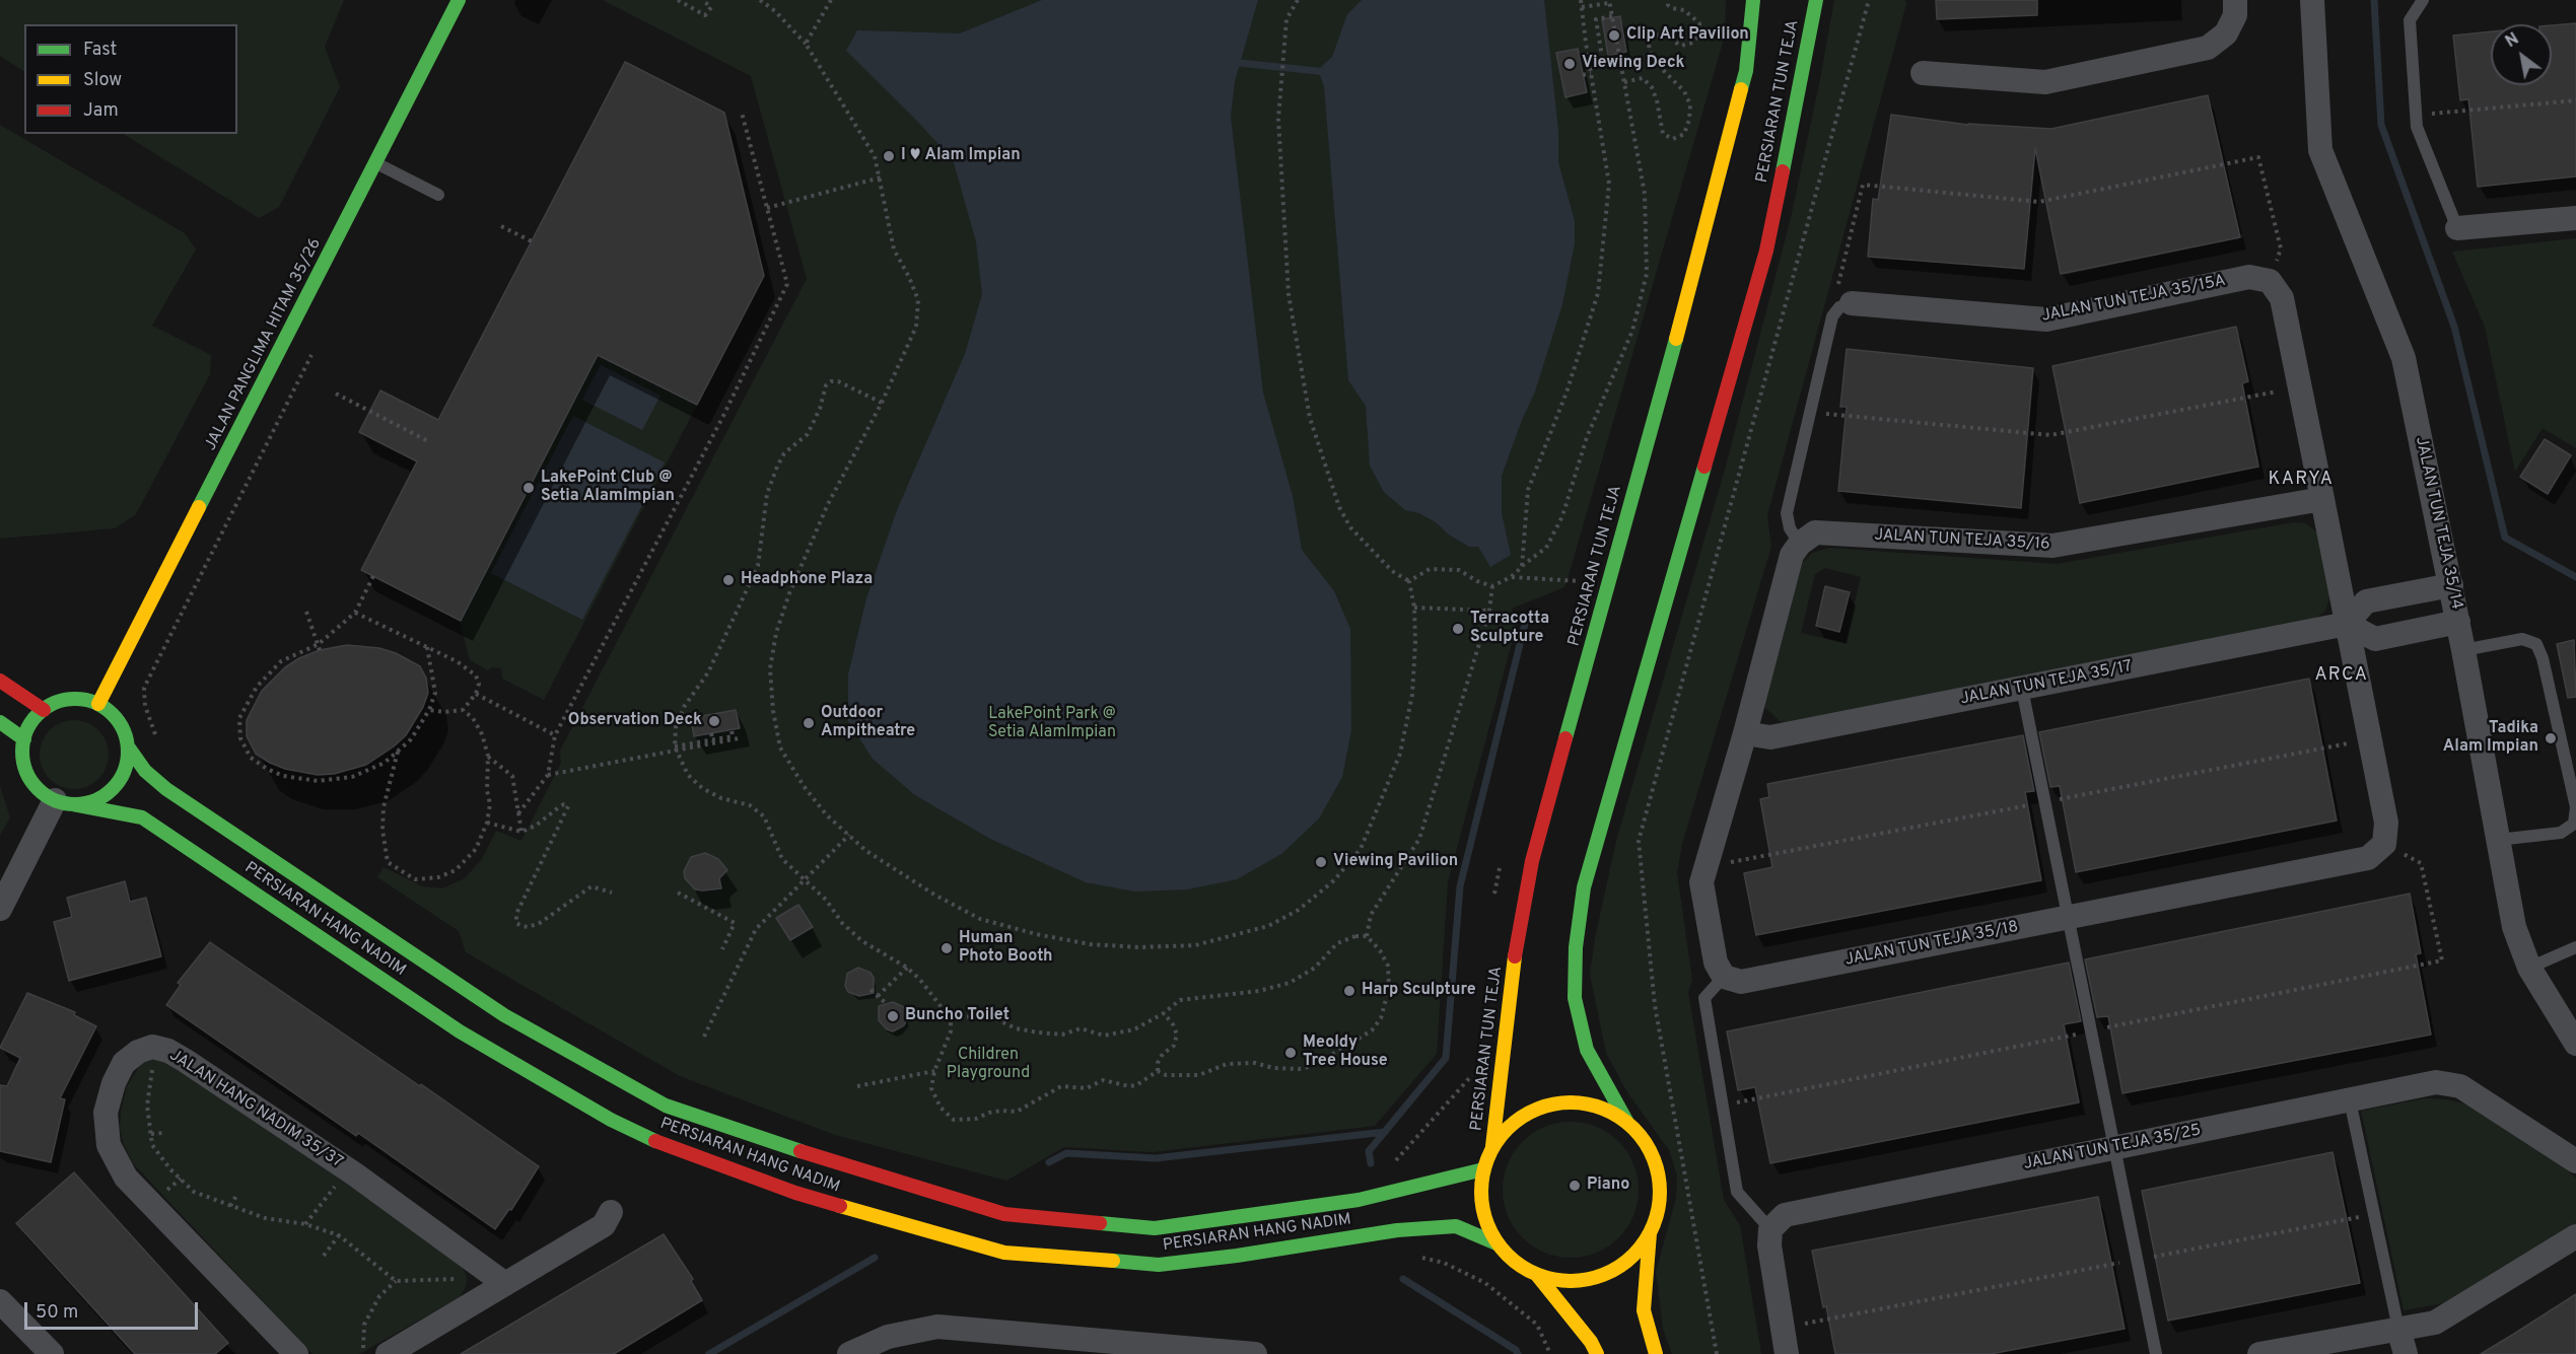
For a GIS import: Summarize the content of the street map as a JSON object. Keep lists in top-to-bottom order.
{
  "streets": {
    "street": [
      "PERSIARAN TUN TEJA",
      "JALAN TUN TEJA 35/15A",
      "JALAN PANGLIMA HITAM 35/26",
      "JALAN TUN TEJA 35/14",
      "JALAN TUN TEJA 35/16",
      "JALAN TUN TEJA 35/17",
      "PERSIARAN HANG NADIM",
      "JALAN TUN TEJA 35/18",
      "JALAN HANG NADIM 35/37",
      "JALAN TUN TEJA 35/25"
    ]
  },
  "crossings": [
    ["PERSIARAN TUN TEJA", "PERSIARAN HANG NADIM"],
    ["JALAN PANGLIMA HITAM 35/26", "PERSIARAN HANG NADIM"]
  ],
  "districts": ["KARYA", "ARCA"],
  "parks": ["LakePoint Park @ Setia AlamImpian", "Children Playground"],
  "places": [
    "Clip Art Pavilion",
    "Viewing Deck",
    "I ♥ Alam Impian",
    "LakePoint Club @ Setia AlamImpian",
    "Headphone Plaza",
    "Terracotta Sculpture",
    "Observation Deck",
    "Outdoor Ampitheatre",
    "Tadika Alam Impian",
    "Viewing Pavilion",
    "Human Photo Booth",
    "Harp Sculpture",
    "Buncho Toilet",
    "Meoldy Tree House",
    "Piano"
  ],
  "legend": ["Fast", "Slow", "Jam"],
  "scale_bar": "50 m",
  "north": "top left"
}
